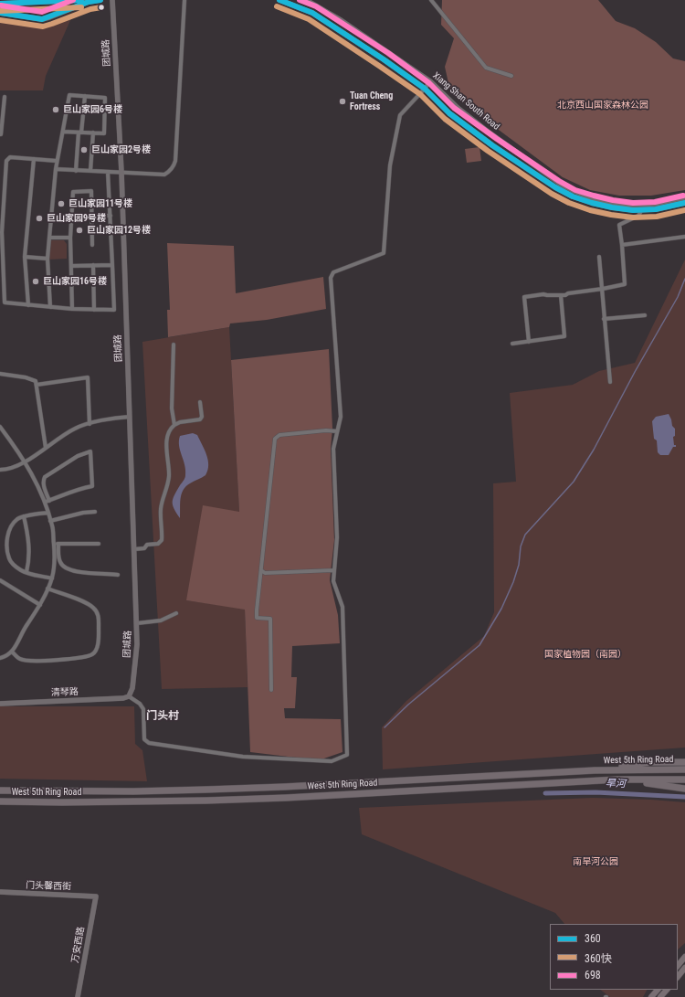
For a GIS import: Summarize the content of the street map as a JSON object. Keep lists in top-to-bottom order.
{
  "streets": {
    "highway": ["West 5th Ring Road"],
    "street": [
      "团城路",
      "Xiang Shan South Road",
      "清琴路",
      "门头馨西街",
      "万安西路"
    ]
  },
  "crossings": [
    ["团城路", "清琴路"],
    ["门头馨西街", "万安西路"]
  ],
  "districts": ["门头村"],
  "water": ["旱河"],
  "parks": ["北京西山国家森林公园", "国家植物园（南园）", "南旱河公园"],
  "places": [
    "Tuan Cheng Fortress",
    "巨山家园6号楼",
    "巨山家园2号楼",
    "巨山家园11号楼",
    "巨山家园9号楼",
    "巨山家园12号楼",
    "巨山家园16号楼"
  ],
  "lines": ["transit line 360", "transit line 698", "transit line 360快"],
  "legend": ["360", "360快", "698"]
}
